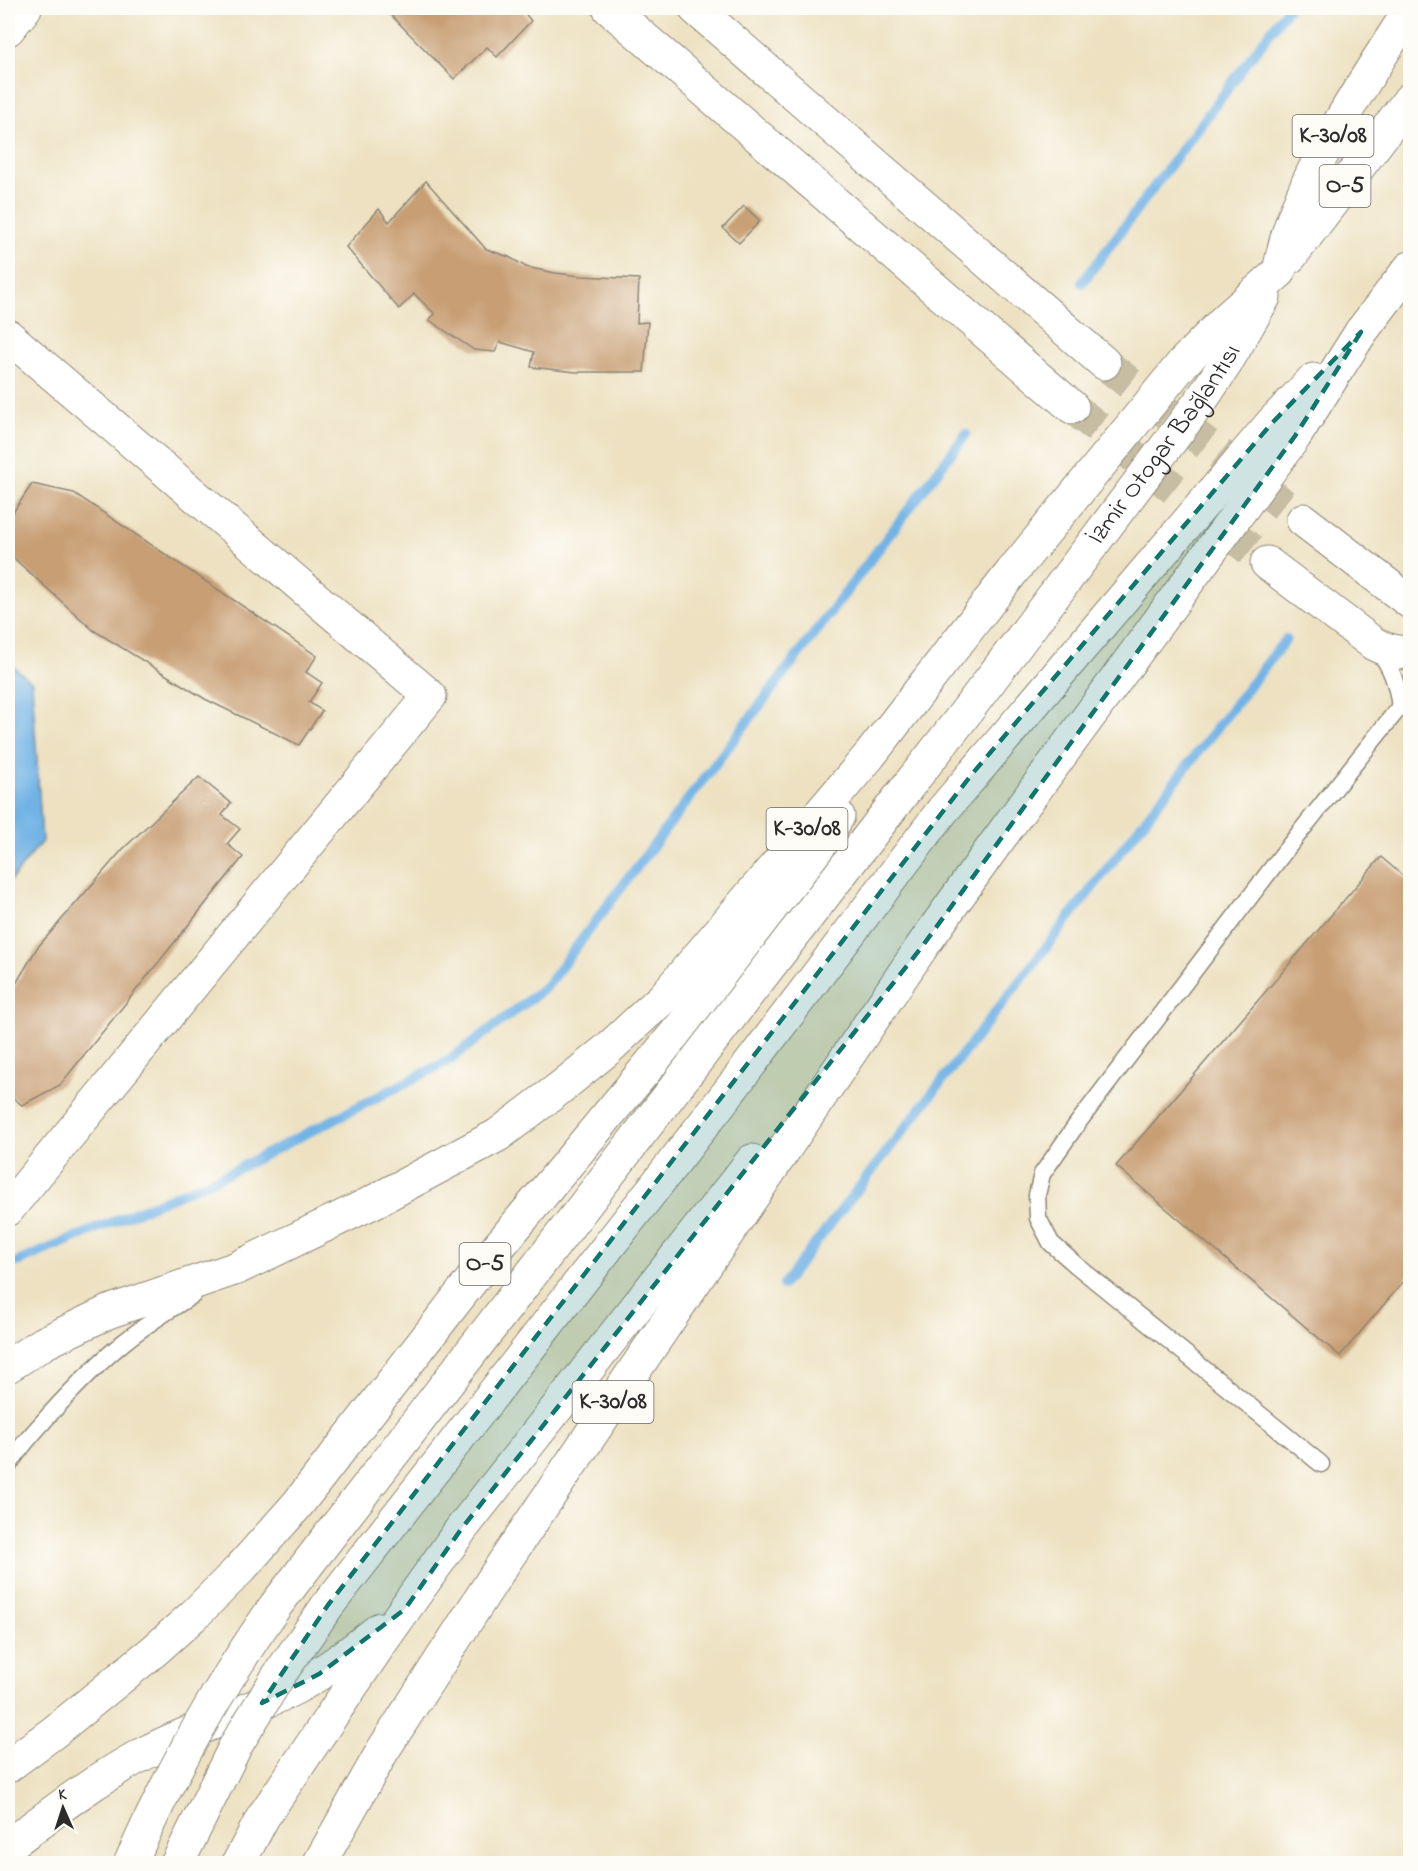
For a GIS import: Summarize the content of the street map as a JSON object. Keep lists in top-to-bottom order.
{
  "streets": {
    "main road": ["K-30/08", "O-5", "İzmir Otogar Bağlantısı"]
  },
  "crossings": [
    ["K-30/08", "O-5"],
    ["K-30/08", "İzmir Otogar Bağlantısı"]
  ],
  "north": "top"
}
